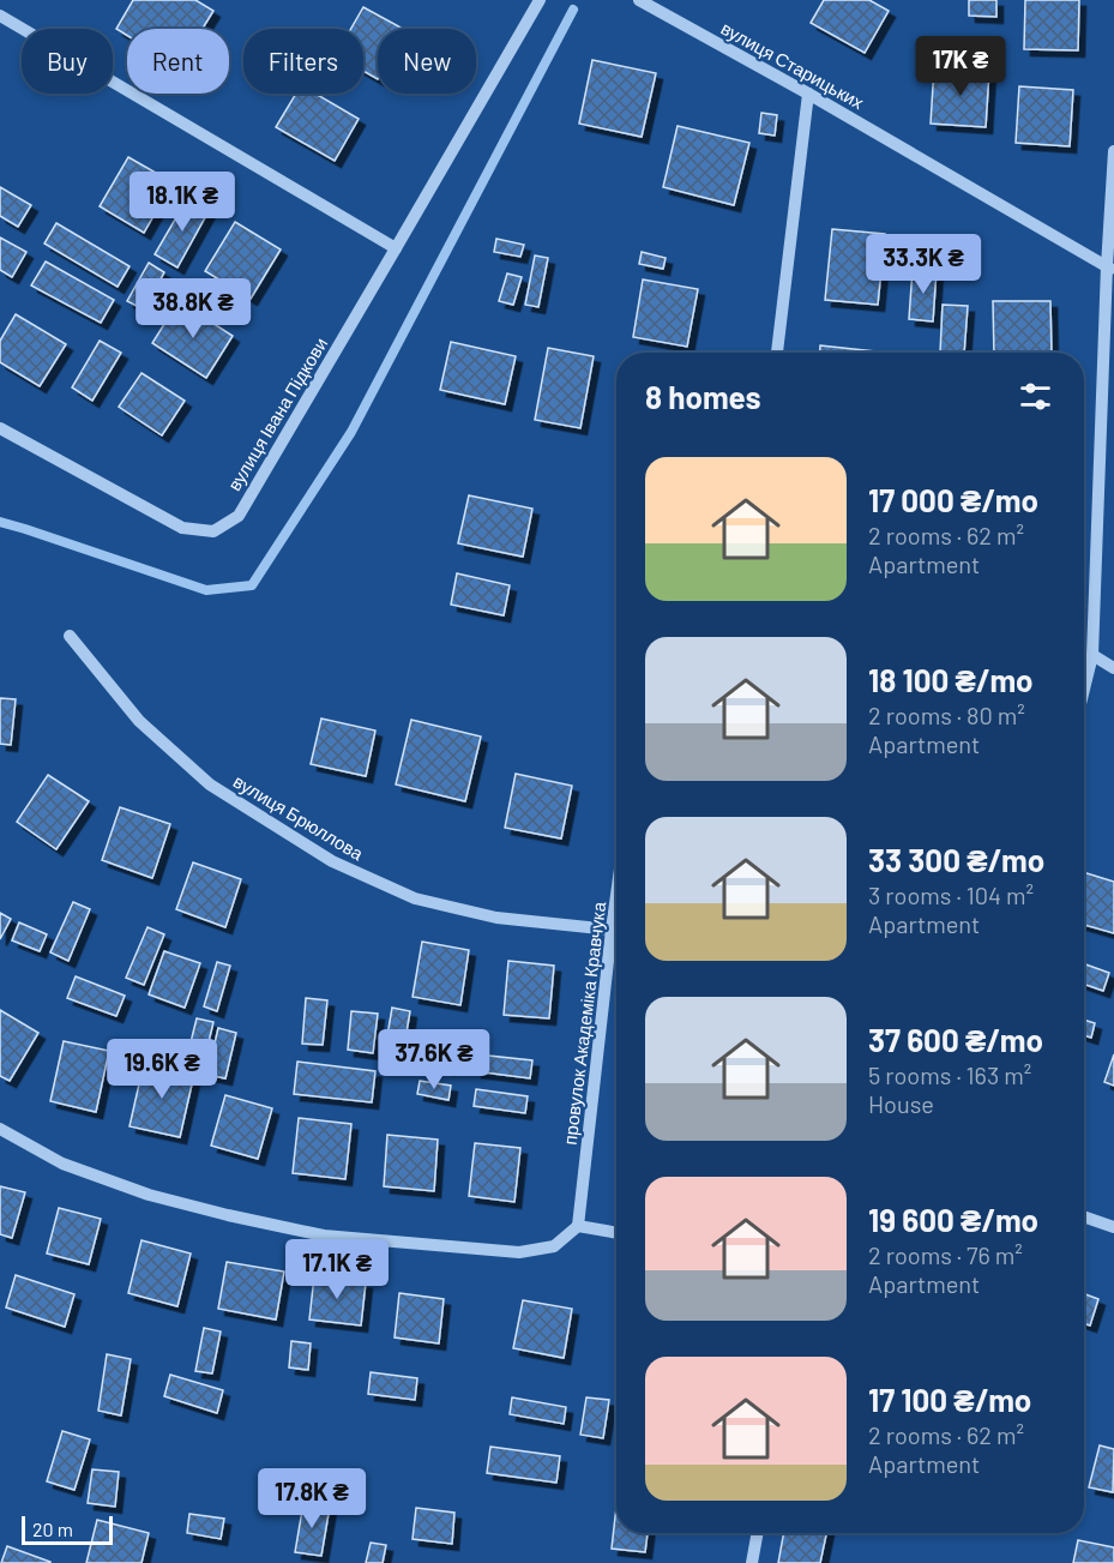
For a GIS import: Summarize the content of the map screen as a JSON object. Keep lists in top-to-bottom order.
{
  "streets": {
    "street": [
      "вулиця Старицьких",
      "вулиця Івана Підкови",
      "вулиця Брюллова",
      "провулок Академіка Кравчука"
    ]
  },
  "crossings": [
    ["вулиця Брюллова", "провулок Академіка Кравчука"]
  ],
  "scale_bar": "20 m",
  "page": {
    "chip": [
      "Buy",
      "Rent",
      "Filters",
      "New"
    ],
    "price": [
      "17K ₴",
      "18.1K ₴",
      "33.3K ₴",
      "38.8K ₴",
      "37.6K ₴",
      "19.6K ₴",
      "17.1K ₴",
      "17.8K ₴"
    ],
    "heading": "8 homes",
    "list": [
      {
        "name": "17 000 ₴/mo",
        "note": "2 rooms · 62 m² · Apartment"
      },
      {
        "name": "18 100 ₴/mo",
        "note": "2 rooms · 80 m² · Apartment"
      },
      {
        "name": "33 300 ₴/mo",
        "note": "3 rooms · 104 m² · Apartment"
      },
      {
        "name": "37 600 ₴/mo",
        "note": "5 rooms · 163 m² · House"
      },
      {
        "name": "19 600 ₴/mo",
        "note": "2 rooms · 76 m² · Apartment"
      },
      {
        "name": "17 100 ₴/mo",
        "note": "2 rooms · 62 m² · Apartment"
      }
    ],
    "scale": "20 m"
  }
}
